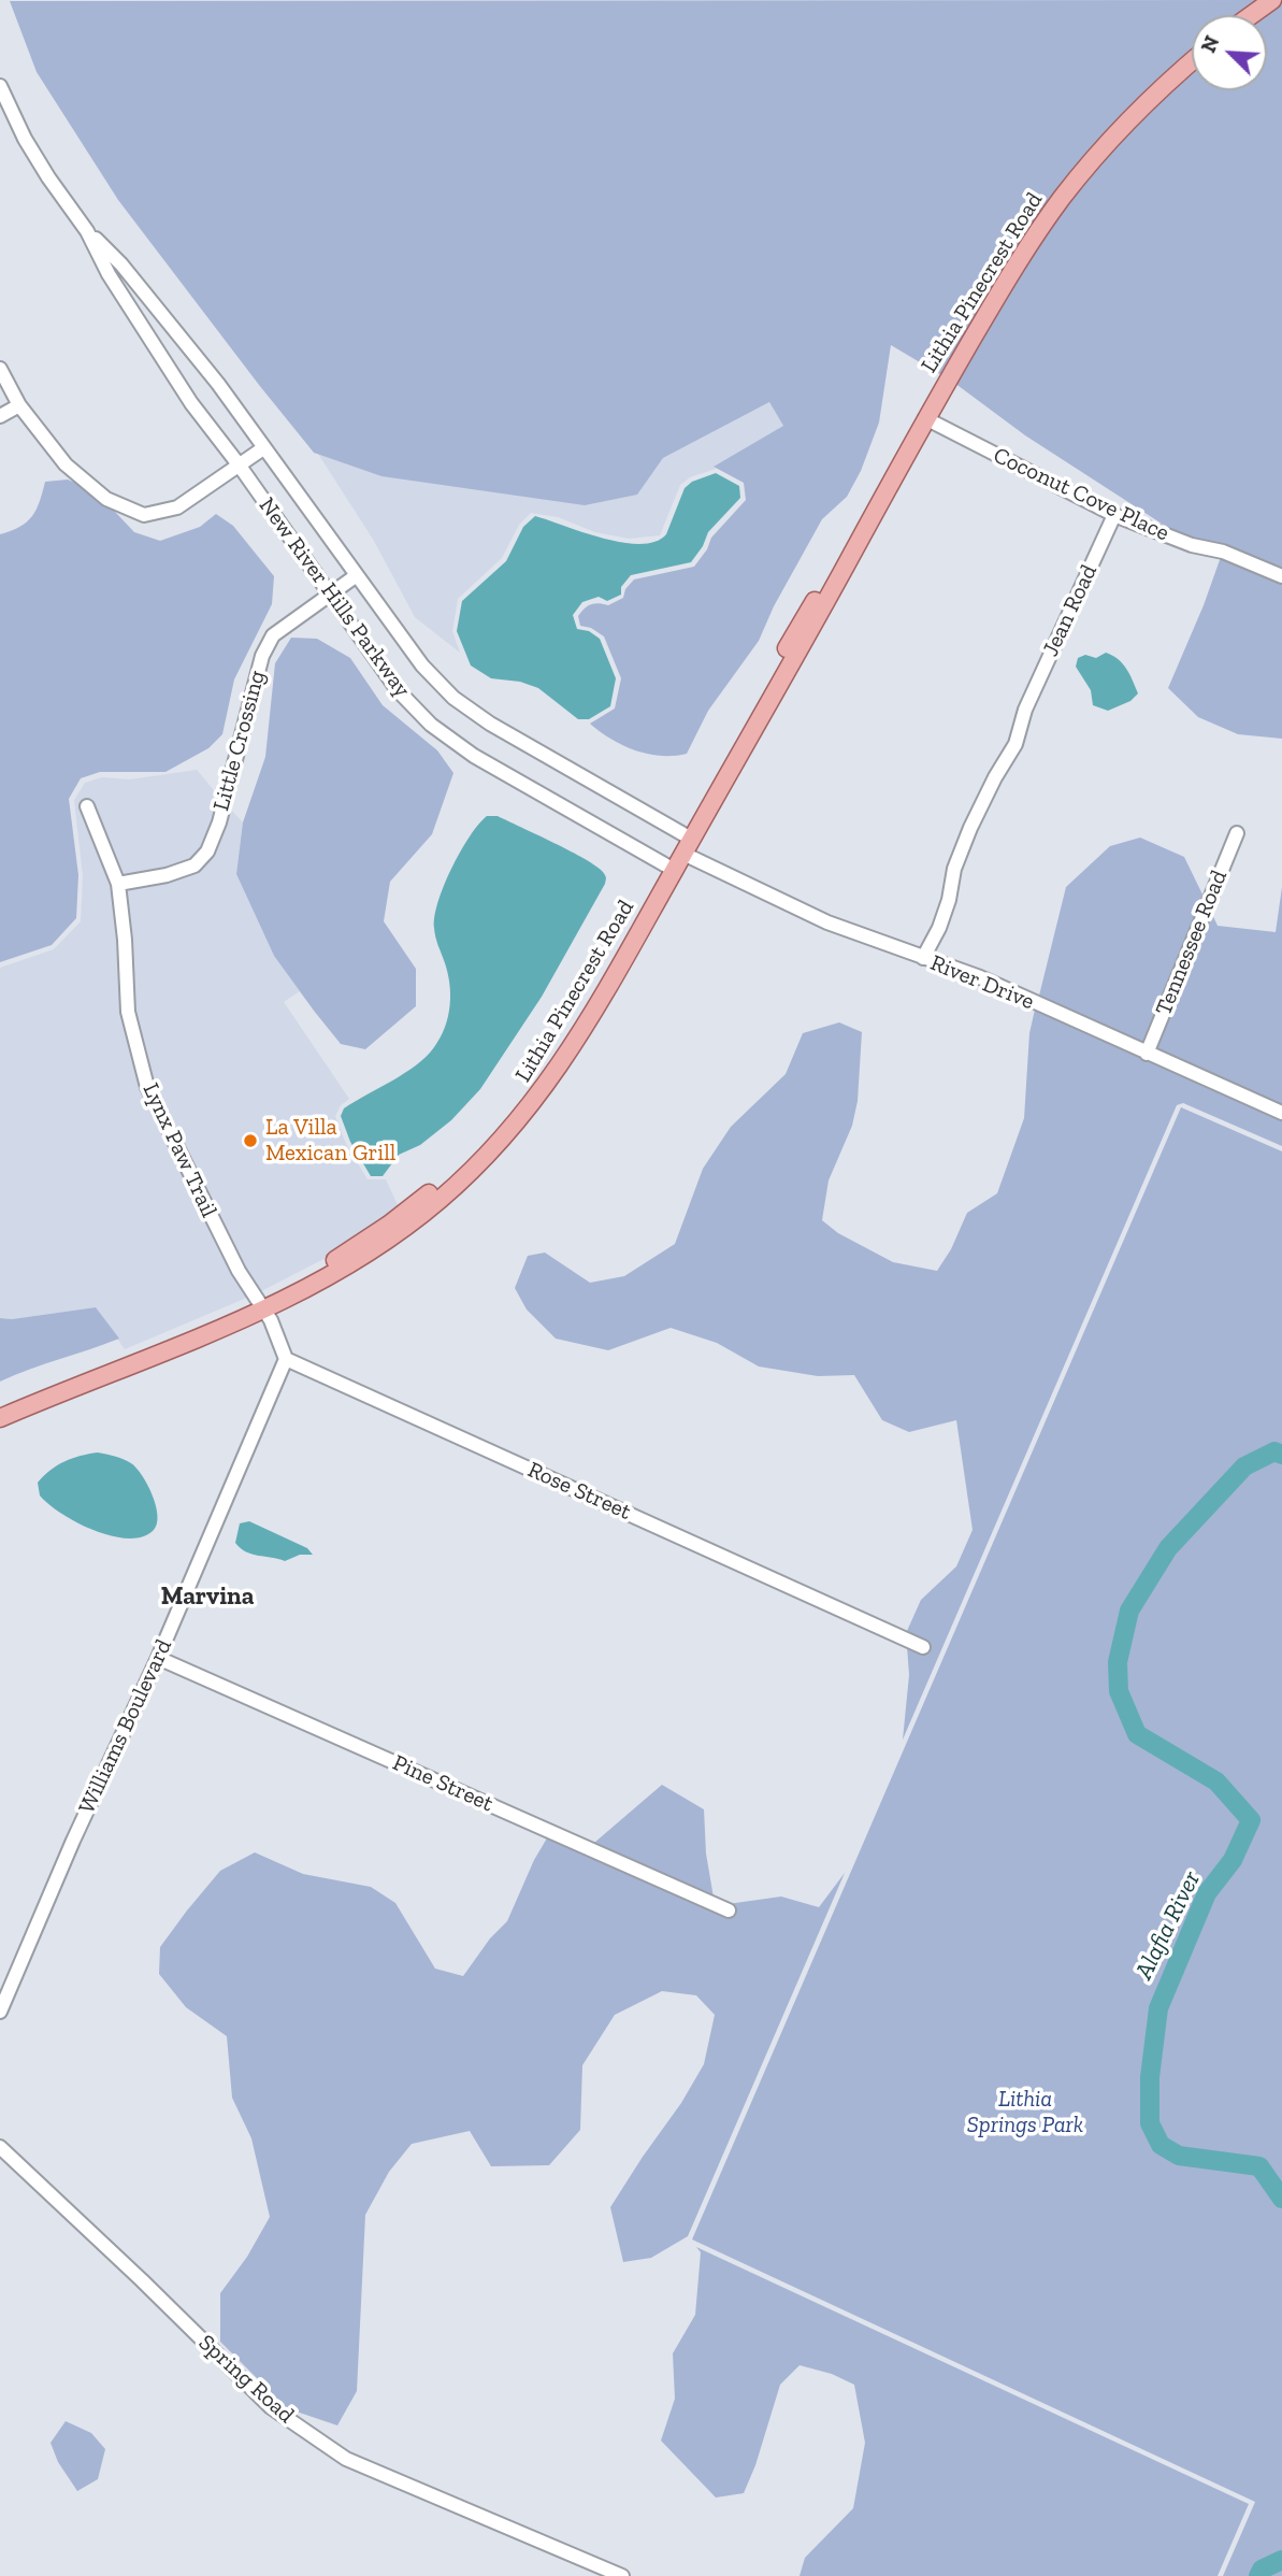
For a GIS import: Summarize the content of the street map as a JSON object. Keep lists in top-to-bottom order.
{
  "streets": {
    "main road": ["Lithia Pinecrest Road"],
    "street": [
      "Coconut Cove Place",
      "New River Hills Parkway",
      "Jean Road",
      "Little Crossing",
      "Tennessee Road",
      "River Drive",
      "Lynx Paw Trail",
      "Rose Street",
      "Williams Boulevard",
      "Pine Street",
      "Spring Road"
    ]
  },
  "crossings": [
    ["Lithia Pinecrest Road", "Coconut Cove Place"],
    ["Lithia Pinecrest Road", "New River Hills Parkway"],
    ["Lithia Pinecrest Road", "River Drive"],
    ["Lithia Pinecrest Road", "Lynx Paw Trail"],
    ["Coconut Cove Place", "Jean Road"],
    ["New River Hills Parkway", "Little Crossing"],
    ["New River Hills Parkway", "River Drive"],
    ["Jean Road", "River Drive"],
    ["Little Crossing", "Lynx Paw Trail"],
    ["Tennessee Road", "River Drive"],
    ["Rose Street", "Williams Boulevard"],
    ["Williams Boulevard", "Pine Street"]
  ],
  "districts": ["Marvina"],
  "water": ["Alafia River"],
  "parks": ["Lithia Springs Park"],
  "places": ["La Villa Mexican Grill"],
  "north": "top left"
}
